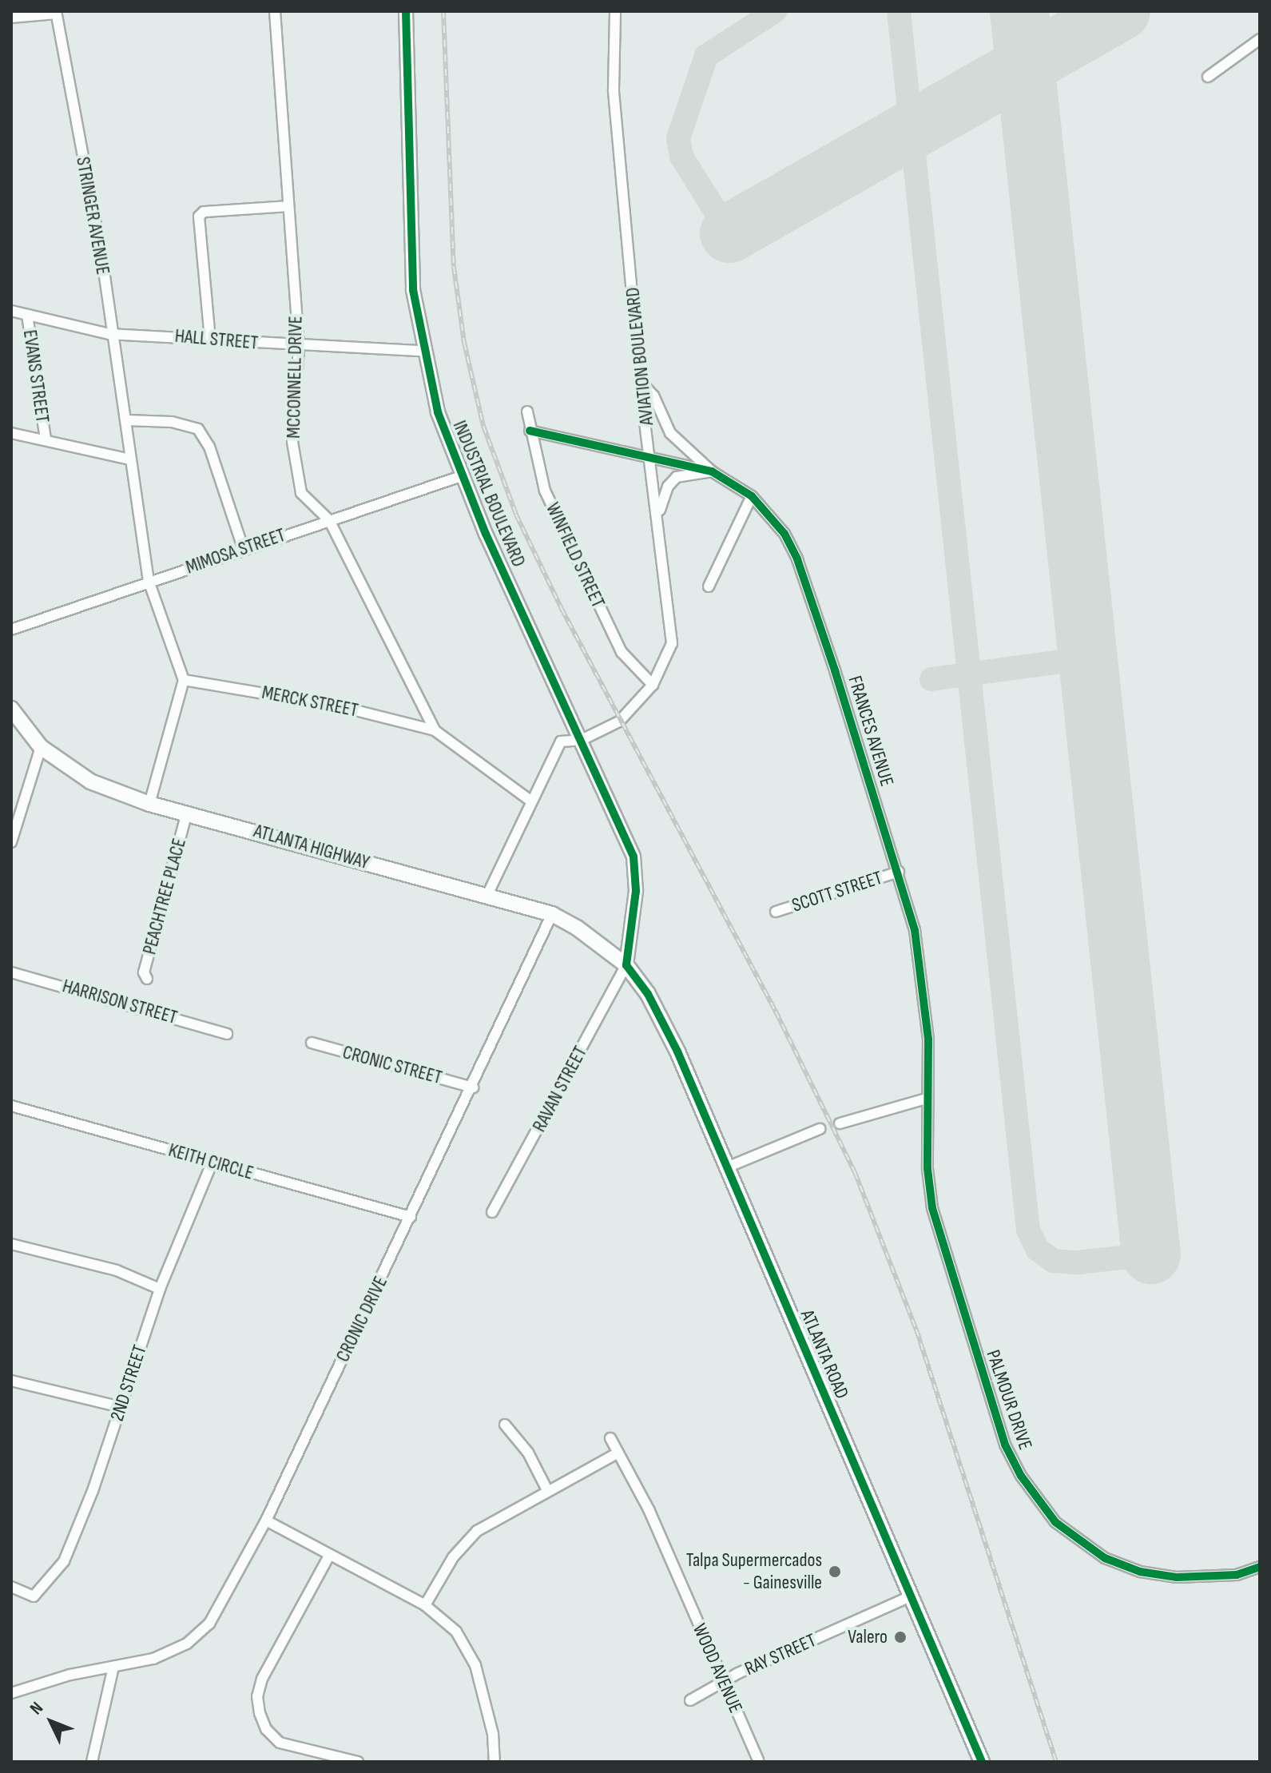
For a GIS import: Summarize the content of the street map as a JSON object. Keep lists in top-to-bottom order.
{
  "streets": {
    "main road": ["ATLANTA HIGHWAY", "ATLANTA ROAD"],
    "street": [
      "STRINGER AVENUE",
      "HALL STREET",
      "AVIATION BOULEVARD",
      "EVANS STREET",
      "MCCONNELL DRIVE",
      "INDUSTRIAL BOULEVARD",
      "MIMOSA STREET",
      "WINFIELD STREET",
      "MERCK STREET",
      "FRANCES AVENUE",
      "SCOTT STREET",
      "PEACHTREE PLACE",
      "HARRISON STREET",
      "CRONIC STREET",
      "RAVAN STREET",
      "KEITH CIRCLE",
      "CRONIC DRIVE",
      "2ND STREET",
      "PALMOUR DRIVE",
      "RAY STREET",
      "WOOD AVENUE"
    ]
  },
  "crossings": [
    ["STRINGER AVENUE", "HALL STREET"],
    ["STRINGER AVENUE", "MIMOSA STREET"],
    ["STRINGER AVENUE", "MERCK STREET"],
    ["HALL STREET", "EVANS STREET"],
    ["HALL STREET", "MCCONNELL DRIVE"],
    ["HALL STREET", "INDUSTRIAL BOULEVARD"],
    ["AVIATION BOULEVARD", "INDUSTRIAL BOULEVARD"],
    ["AVIATION BOULEVARD", "WINFIELD STREET"],
    ["AVIATION BOULEVARD", "FRANCES AVENUE"],
    ["MCCONNELL DRIVE", "MIMOSA STREET"],
    ["MCCONNELL DRIVE", "MERCK STREET"],
    ["INDUSTRIAL BOULEVARD", "MIMOSA STREET"],
    ["INDUSTRIAL BOULEVARD", "ATLANTA HIGHWAY"],
    ["INDUSTRIAL BOULEVARD", "RAVAN STREET"],
    ["INDUSTRIAL BOULEVARD", "ATLANTA ROAD"],
    ["WINFIELD STREET", "FRANCES AVENUE"],
    ["FRANCES AVENUE", "SCOTT STREET"],
    ["FRANCES AVENUE", "PALMOUR DRIVE"],
    ["ATLANTA HIGHWAY", "PEACHTREE PLACE"],
    ["ATLANTA HIGHWAY", "RAVAN STREET"],
    ["ATLANTA HIGHWAY", "CRONIC DRIVE"],
    ["ATLANTA HIGHWAY", "ATLANTA ROAD"],
    ["CRONIC STREET", "CRONIC DRIVE"],
    ["RAVAN STREET", "ATLANTA ROAD"],
    ["KEITH CIRCLE", "CRONIC DRIVE"],
    ["KEITH CIRCLE", "2ND STREET"],
    ["ATLANTA ROAD", "RAY STREET"],
    ["RAY STREET", "WOOD AVENUE"]
  ],
  "places": ["Talpa Supermercados - Gainesville", "Valero"],
  "north": "top left"
}
